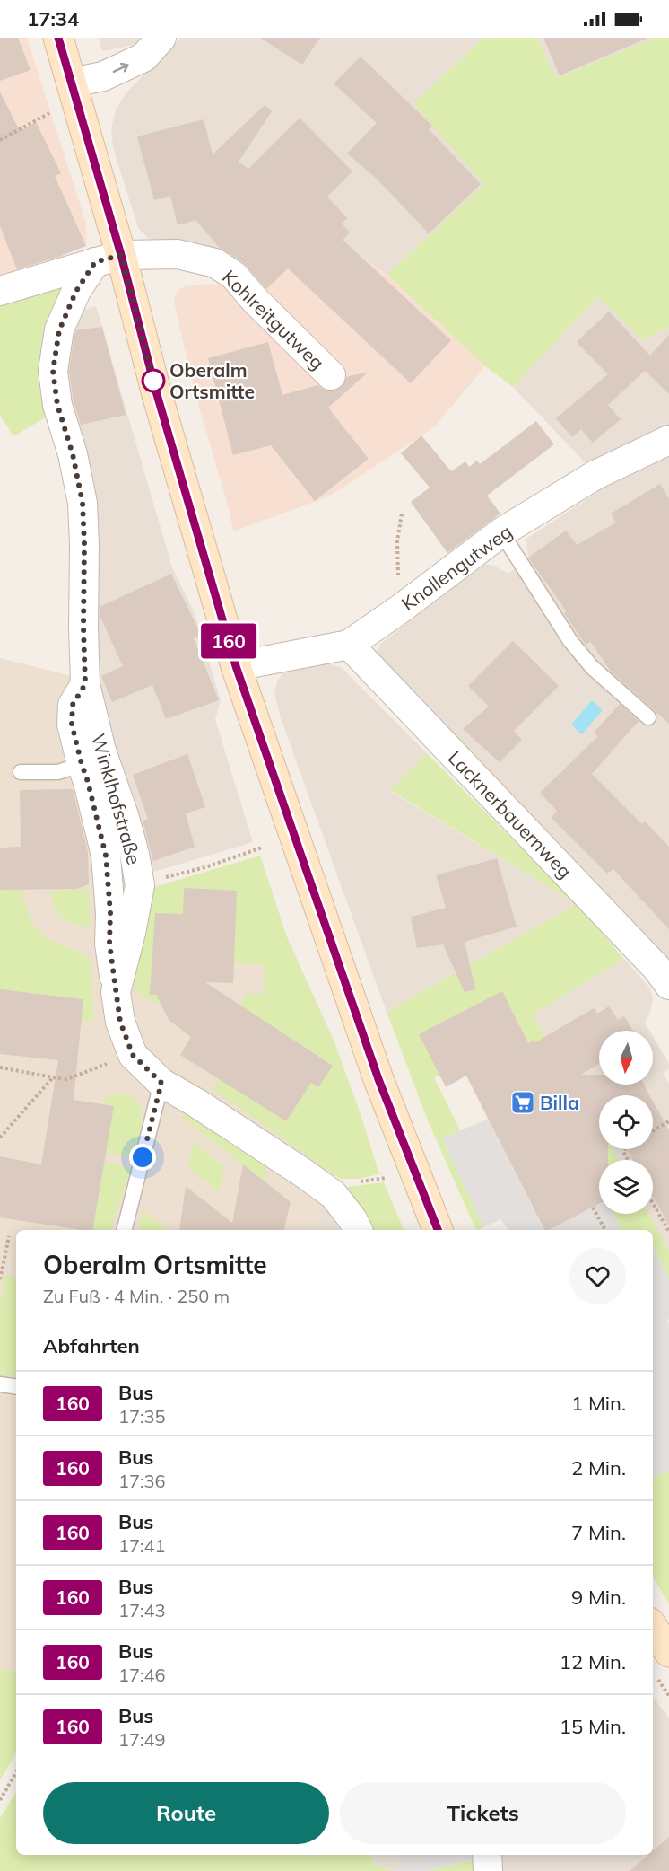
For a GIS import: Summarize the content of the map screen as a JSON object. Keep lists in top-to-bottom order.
{
  "streets": {
    "street": [
      "Kohlreitgutweg",
      "Knollengutweg",
      "Winklhofstraße",
      "Lacknerbauernweg"
    ]
  },
  "crossings": [
    ["Kohlreitgutweg", "Winklhofstraße"],
    ["Knollengutweg", "Lacknerbauernweg"]
  ],
  "places": {
    "other": ["Oberalm Ortsmitte"],
    "supermarket": ["Billa"]
  },
  "lines": ["bus line 160"],
  "north": "bottom",
  "page": {
    "status": "17:34",
    "on_map": "160",
    "heading": [
      ["Oberalm Ortsmitte", "Zu Fuß · 4 Min. · 250 m"],
      "Abfahrten"
    ],
    "list": [
      {
        "mark": "160",
        "name": "Bus",
        "note": "17:35",
        "value": "1 Min."
      },
      {
        "mark": "160",
        "name": "Bus",
        "note": "17:36",
        "value": "2 Min."
      },
      {
        "mark": "160",
        "name": "Bus",
        "note": "17:41",
        "value": "7 Min."
      },
      {
        "mark": "160",
        "name": "Bus",
        "note": "17:43",
        "value": "9 Min."
      },
      {
        "mark": "160",
        "name": "Bus",
        "note": "17:46",
        "value": "12 Min."
      },
      {
        "mark": "160",
        "name": "Bus",
        "note": "17:49",
        "value": "15 Min."
      }
    ],
    "buttons": ["Route", "Tickets"]
  }
}
